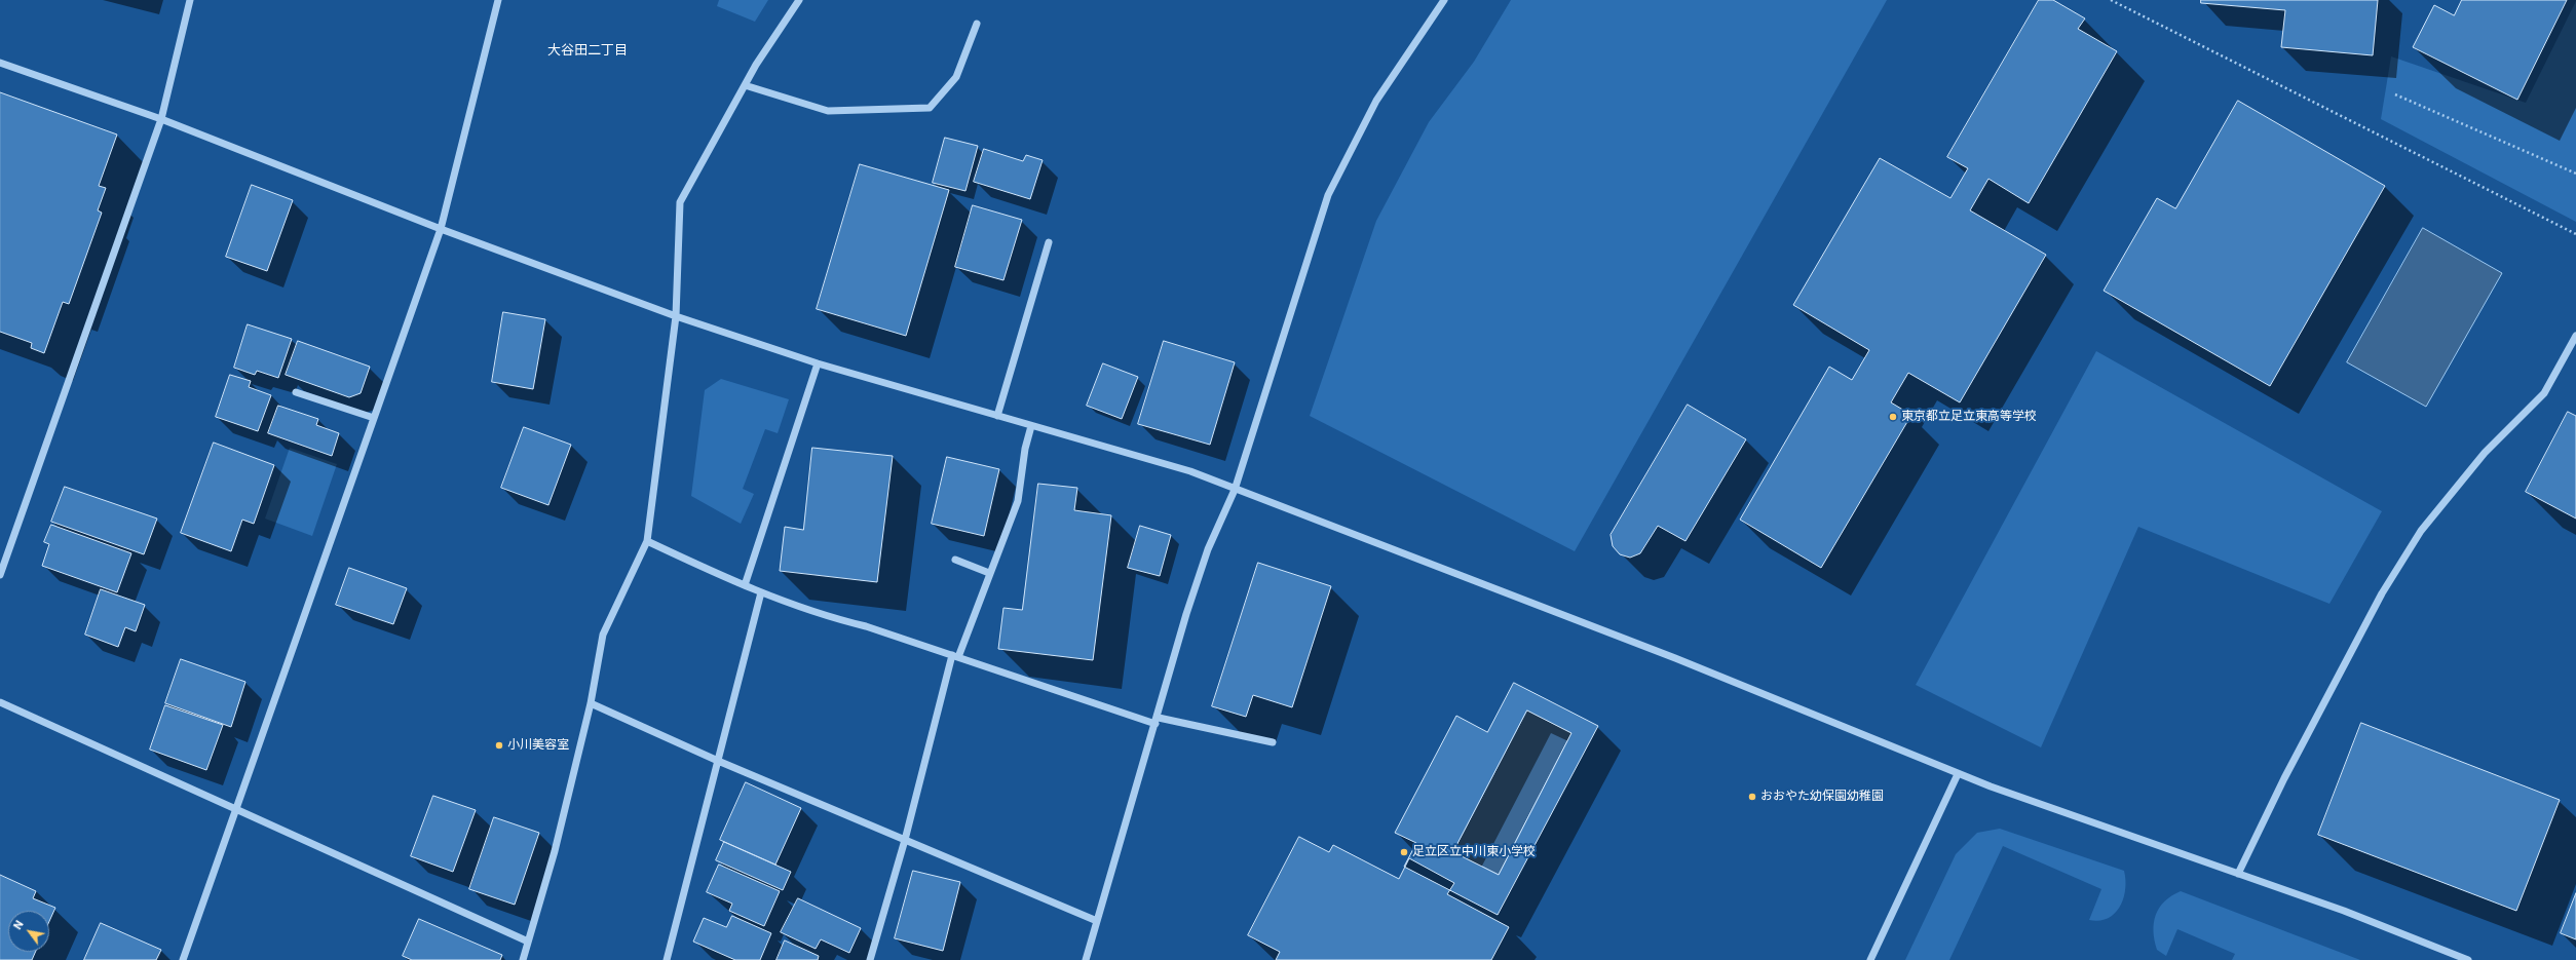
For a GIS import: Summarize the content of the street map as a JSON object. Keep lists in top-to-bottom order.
{
  "districts": ["大谷田二丁目"],
  "places": [
    "東京都立足立東高等学校",
    "小川美容室",
    "おおやた幼保園幼稚園",
    "足立区立中川東小学校"
  ],
  "north": "top left"
}
